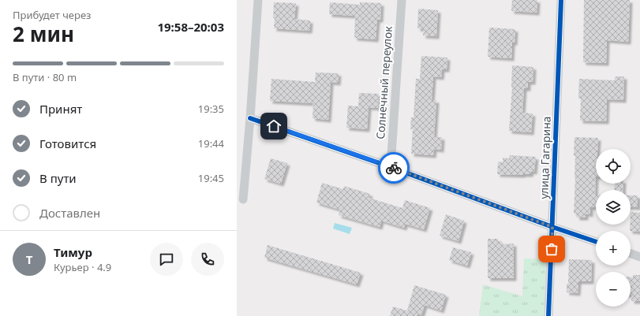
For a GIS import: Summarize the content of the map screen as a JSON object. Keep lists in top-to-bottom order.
{
  "streets": {
    "street": ["Солнечный переулок", "улица Гагарина"]
  },
  "page": {
    "heading": ["2 мин", "Прибудет через", "19:58–20:03"],
    "panel": ["Тимур", "Курьер · 4.9"],
    "bar": "В пути · 80 m",
    "list": [
      ["Принят", "19:35"],
      ["Готовится", "19:44"],
      ["В пути", "19:45"],
      "Доставлен"
    ],
    "map_buttons": ["+", "−"],
    "round": "Т"
  }
}
